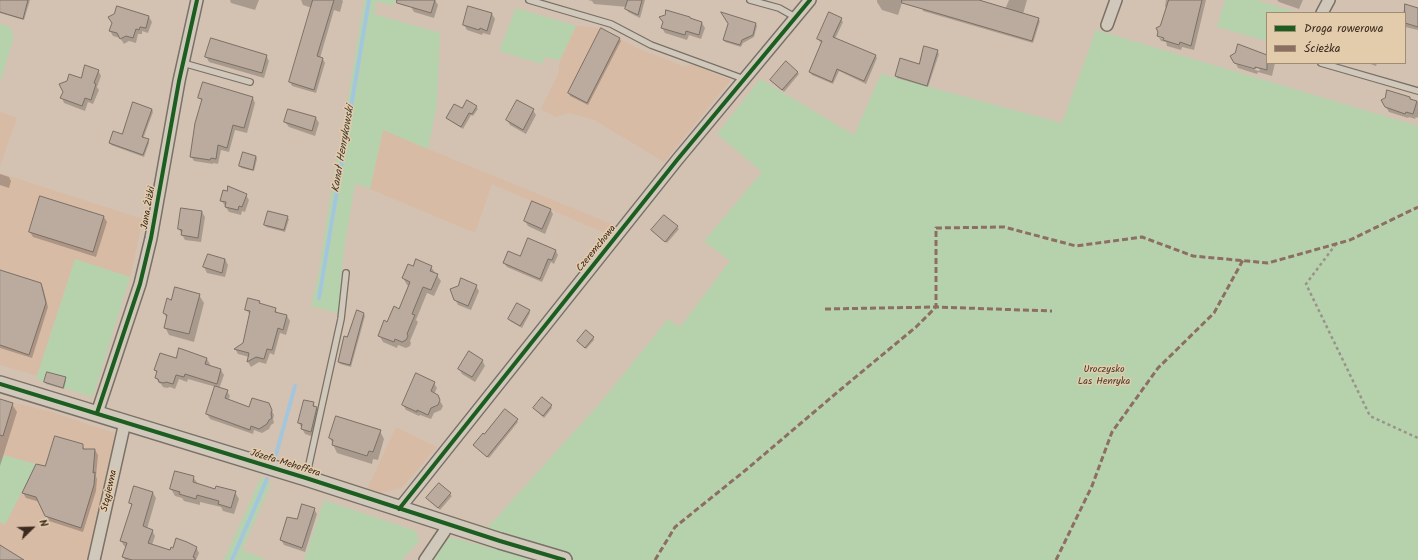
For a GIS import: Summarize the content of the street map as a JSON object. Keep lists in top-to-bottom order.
{
  "streets": {
    "street": [
      "Jana Żiżki",
      "Czeremchowa",
      "Józefa Mehoffera",
      "Stągiewna"
    ]
  },
  "crossings": [
    ["Jana Żiżki", "Józefa Mehoffera"],
    ["Czeremchowa", "Józefa Mehoffera"],
    ["Józefa Mehoffera", "Stągiewna"]
  ],
  "water": ["Kanał Henrykowski"],
  "parks": ["Uroczysko Las Henryka"],
  "legend": ["Droga rowerowa", "Ścieżka"],
  "north": "top right"
}
